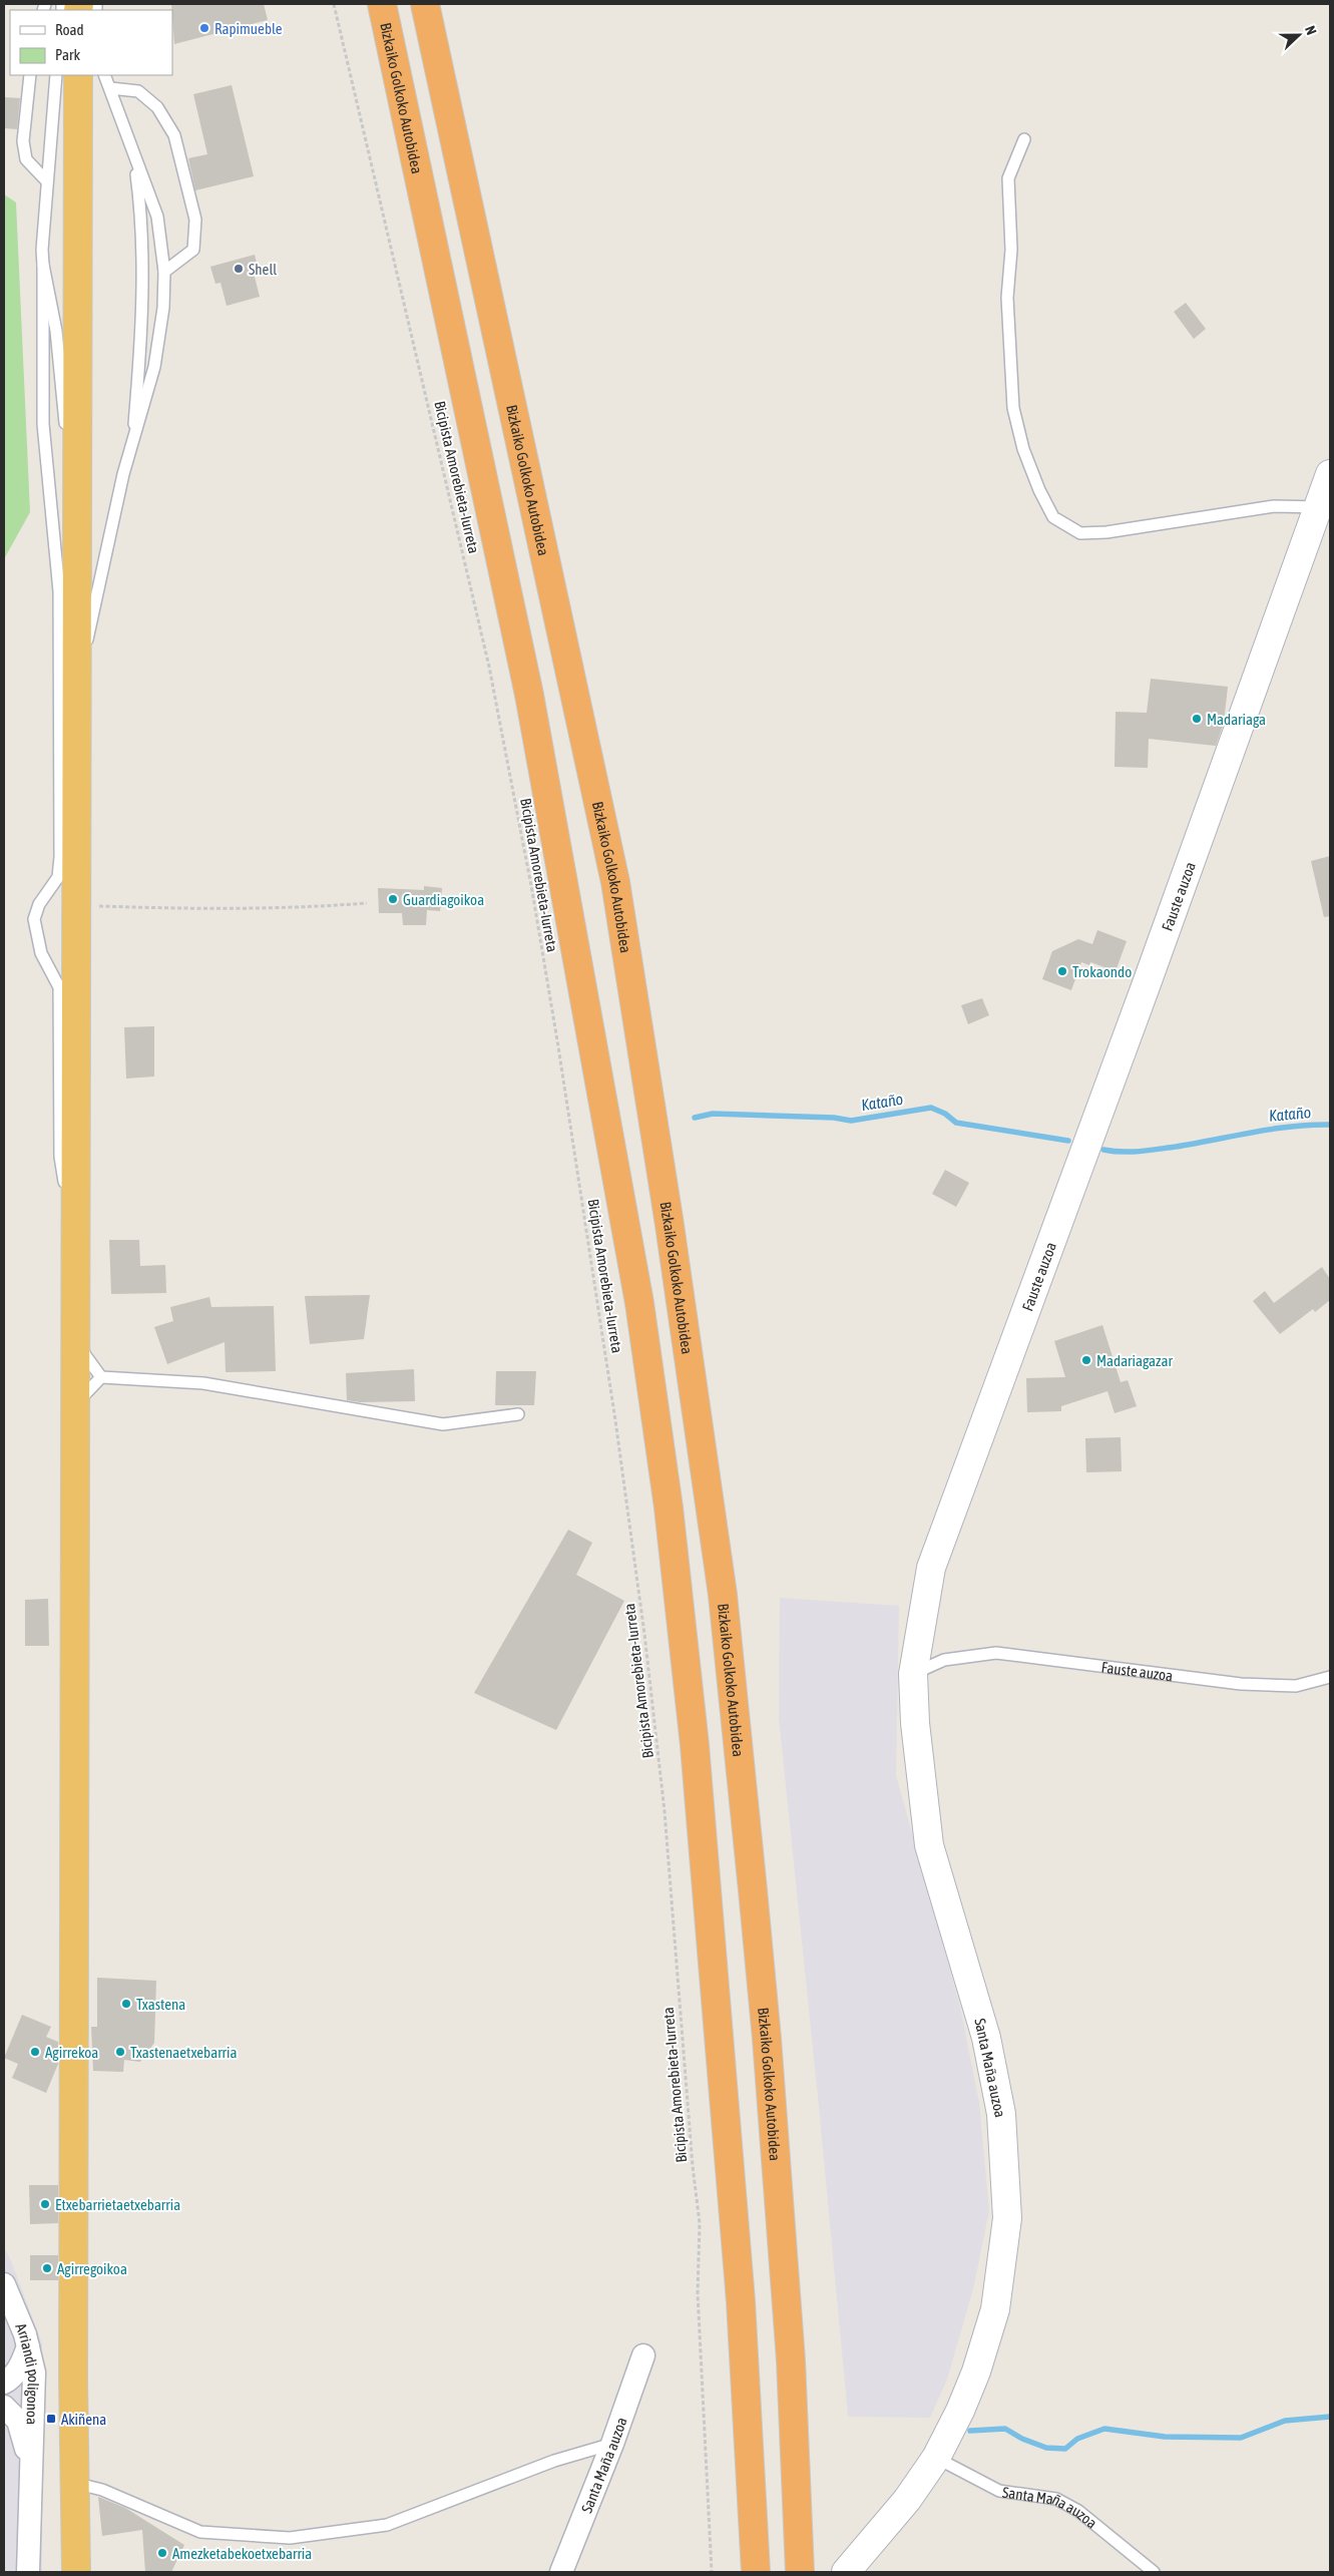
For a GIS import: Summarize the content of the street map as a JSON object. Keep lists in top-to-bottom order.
{
  "streets": {
    "highway": ["Bizkaiko Golkoko Autobidea"],
    "street": ["Fauste auzoa", "Santa Maña auzoa", "Arriandi poligonoa"],
    "path": ["Bicipista Amorebieta-Iurreta"]
  },
  "crossings": [
    ["Fauste auzoa", "Santa Maña auzoa"]
  ],
  "water": ["Kataño"],
  "places": {
    "other": [
      "Rapimueble",
      "Shell",
      "Madariaga",
      "Guardiagoikoa",
      "Trokaondo",
      "Madariagazar",
      "Txastena",
      "Agirrekoa",
      "Txastenaetxebarria",
      "Etxebarrietaetxebarria",
      "Agirregoikoa",
      "Amezketabekoetxebarria"
    ],
    "transit": ["Akiñena"]
  },
  "legend": ["Road", "Park"],
  "north": "right"
}
